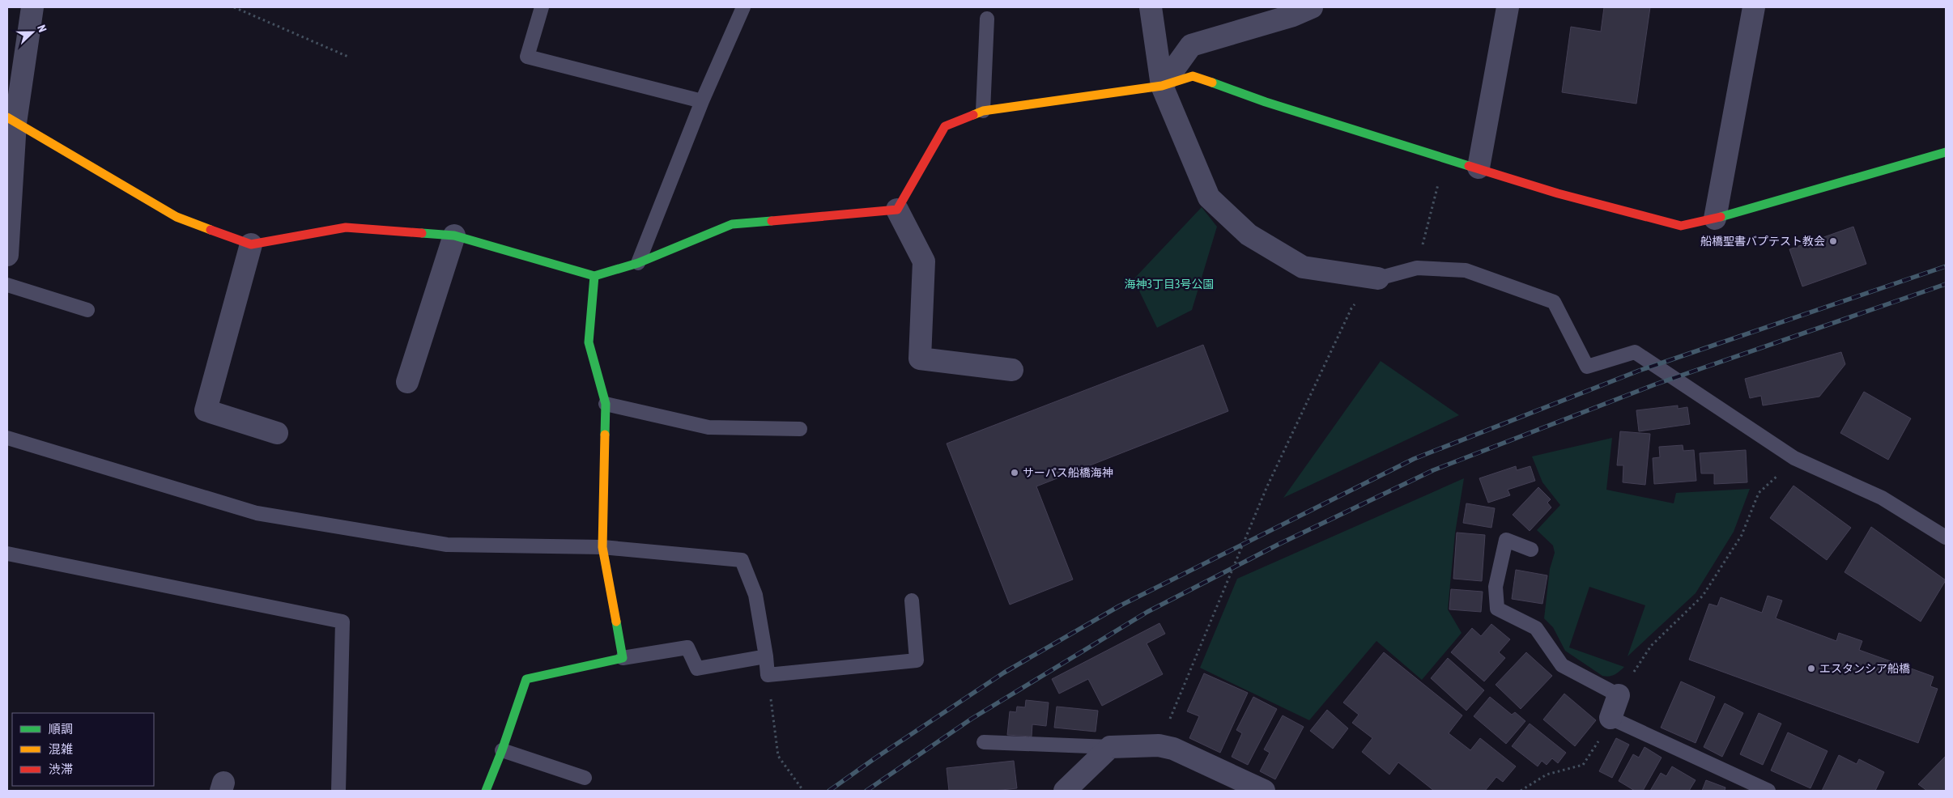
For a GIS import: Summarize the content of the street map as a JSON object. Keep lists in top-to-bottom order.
{
  "parks": ["海神3丁目3号公園"],
  "places": ["船橋聖書バプテスト教会", "サーパス船橋海神", "エスタンシア船橋"],
  "legend": ["順調", "混雑", "渋滞"],
  "north": "right"
}
